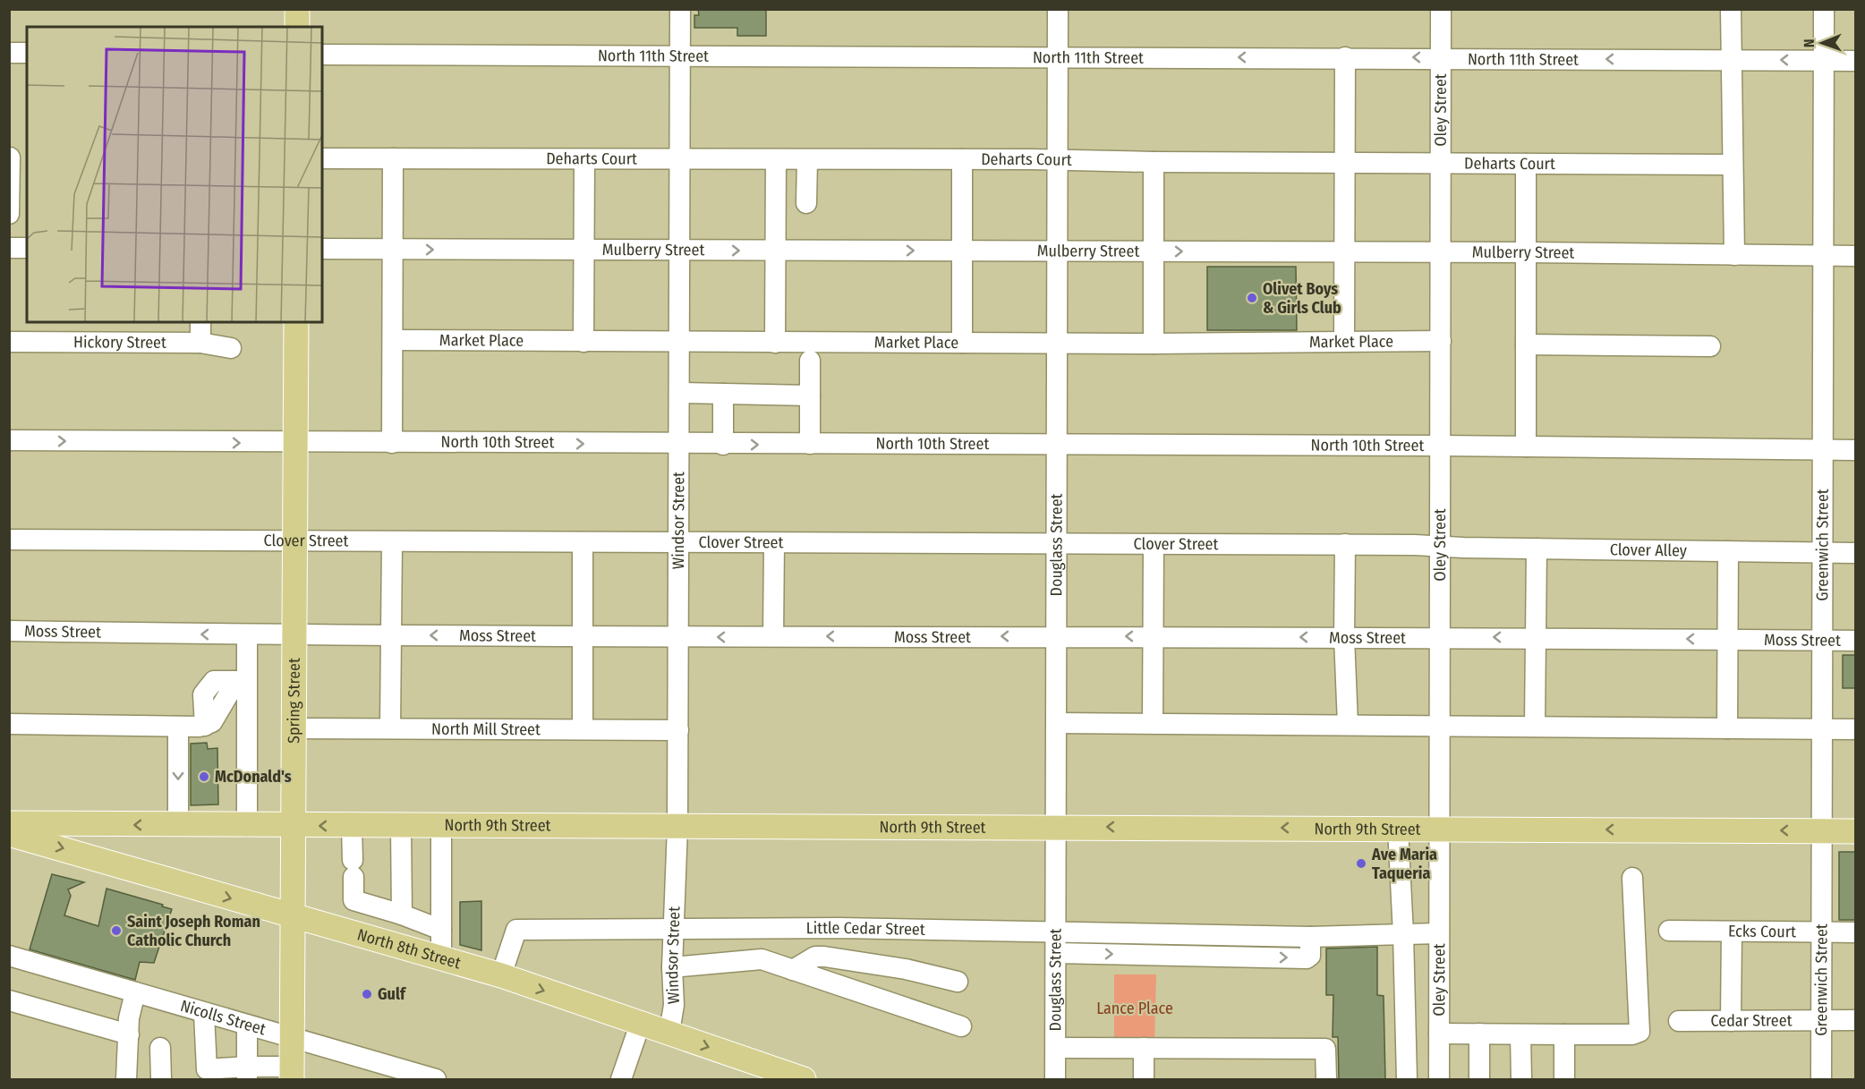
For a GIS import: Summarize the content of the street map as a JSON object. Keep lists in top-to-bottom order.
{
  "streets": {
    "main road": ["Spring Street", "North 9th Street", "North 8th Street"],
    "street": [
      "North 11th Street",
      "Oley Street",
      "Deharts Court",
      "Mulberry Street",
      "Market Place",
      "Hickory Street",
      "North 10th Street",
      "Windsor Street",
      "Clover Street",
      "Douglass Street",
      "Greenwich Street",
      "Clover Alley",
      "Moss Street",
      "North Mill Street",
      "Little Cedar Street",
      "Ecks Court",
      "Nicolls Street",
      "Cedar Street"
    ]
  },
  "crossings": [
    ["North 11th Street", "Oley Street"],
    ["North 11th Street", "Windsor Street"],
    ["North 11th Street", "Douglass Street"],
    ["North 11th Street", "Greenwich Street"],
    ["Oley Street", "Deharts Court"],
    ["Oley Street", "Mulberry Street"],
    ["Oley Street", "Market Place"],
    ["Oley Street", "North 10th Street"],
    ["Oley Street", "Clover Street"],
    ["Oley Street", "Clover Alley"],
    ["Oley Street", "Moss Street"],
    ["Oley Street", "North 9th Street"],
    ["Oley Street", "Little Cedar Street"],
    ["Deharts Court", "Windsor Street"],
    ["Deharts Court", "Douglass Street"],
    ["Mulberry Street", "Windsor Street"],
    ["Mulberry Street", "Douglass Street"],
    ["Mulberry Street", "Greenwich Street"],
    ["Market Place", "Windsor Street"],
    ["Market Place", "Douglass Street"],
    ["North 10th Street", "Windsor Street"],
    ["North 10th Street", "Douglass Street"],
    ["North 10th Street", "Greenwich Street"],
    ["North 10th Street", "Spring Street"],
    ["Windsor Street", "Clover Street"],
    ["Windsor Street", "Moss Street"],
    ["Windsor Street", "North Mill Street"],
    ["Windsor Street", "North 9th Street"],
    ["Windsor Street", "Little Cedar Street"],
    ["Windsor Street", "North 8th Street"],
    ["Clover Street", "Douglass Street"],
    ["Clover Street", "Clover Alley"],
    ["Clover Street", "Spring Street"],
    ["Douglass Street", "Moss Street"],
    ["Douglass Street", "North 9th Street"],
    ["Douglass Street", "Little Cedar Street"],
    ["Greenwich Street", "Clover Alley"],
    ["Greenwich Street", "Moss Street"],
    ["Greenwich Street", "North 9th Street"],
    ["Greenwich Street", "Ecks Court"],
    ["Greenwich Street", "Cedar Street"],
    ["Moss Street", "Spring Street"],
    ["Spring Street", "North Mill Street"],
    ["Spring Street", "North 9th Street"],
    ["Spring Street", "North 8th Street"],
    ["Spring Street", "Nicolls Street"],
    ["Little Cedar Street", "North 8th Street"]
  ],
  "one_way": [
    "North 11th Street",
    "Mulberry Street",
    "North 10th Street",
    "North 9th Street",
    "North 8th Street"
  ],
  "parks": ["Lance Place"],
  "places": [
    "Olivet Boys & Girls Club",
    "McDonald's",
    "Ave Maria Taqueria",
    "Saint Joseph Roman Catholic Church",
    "Gulf"
  ],
  "north": "left"
}
